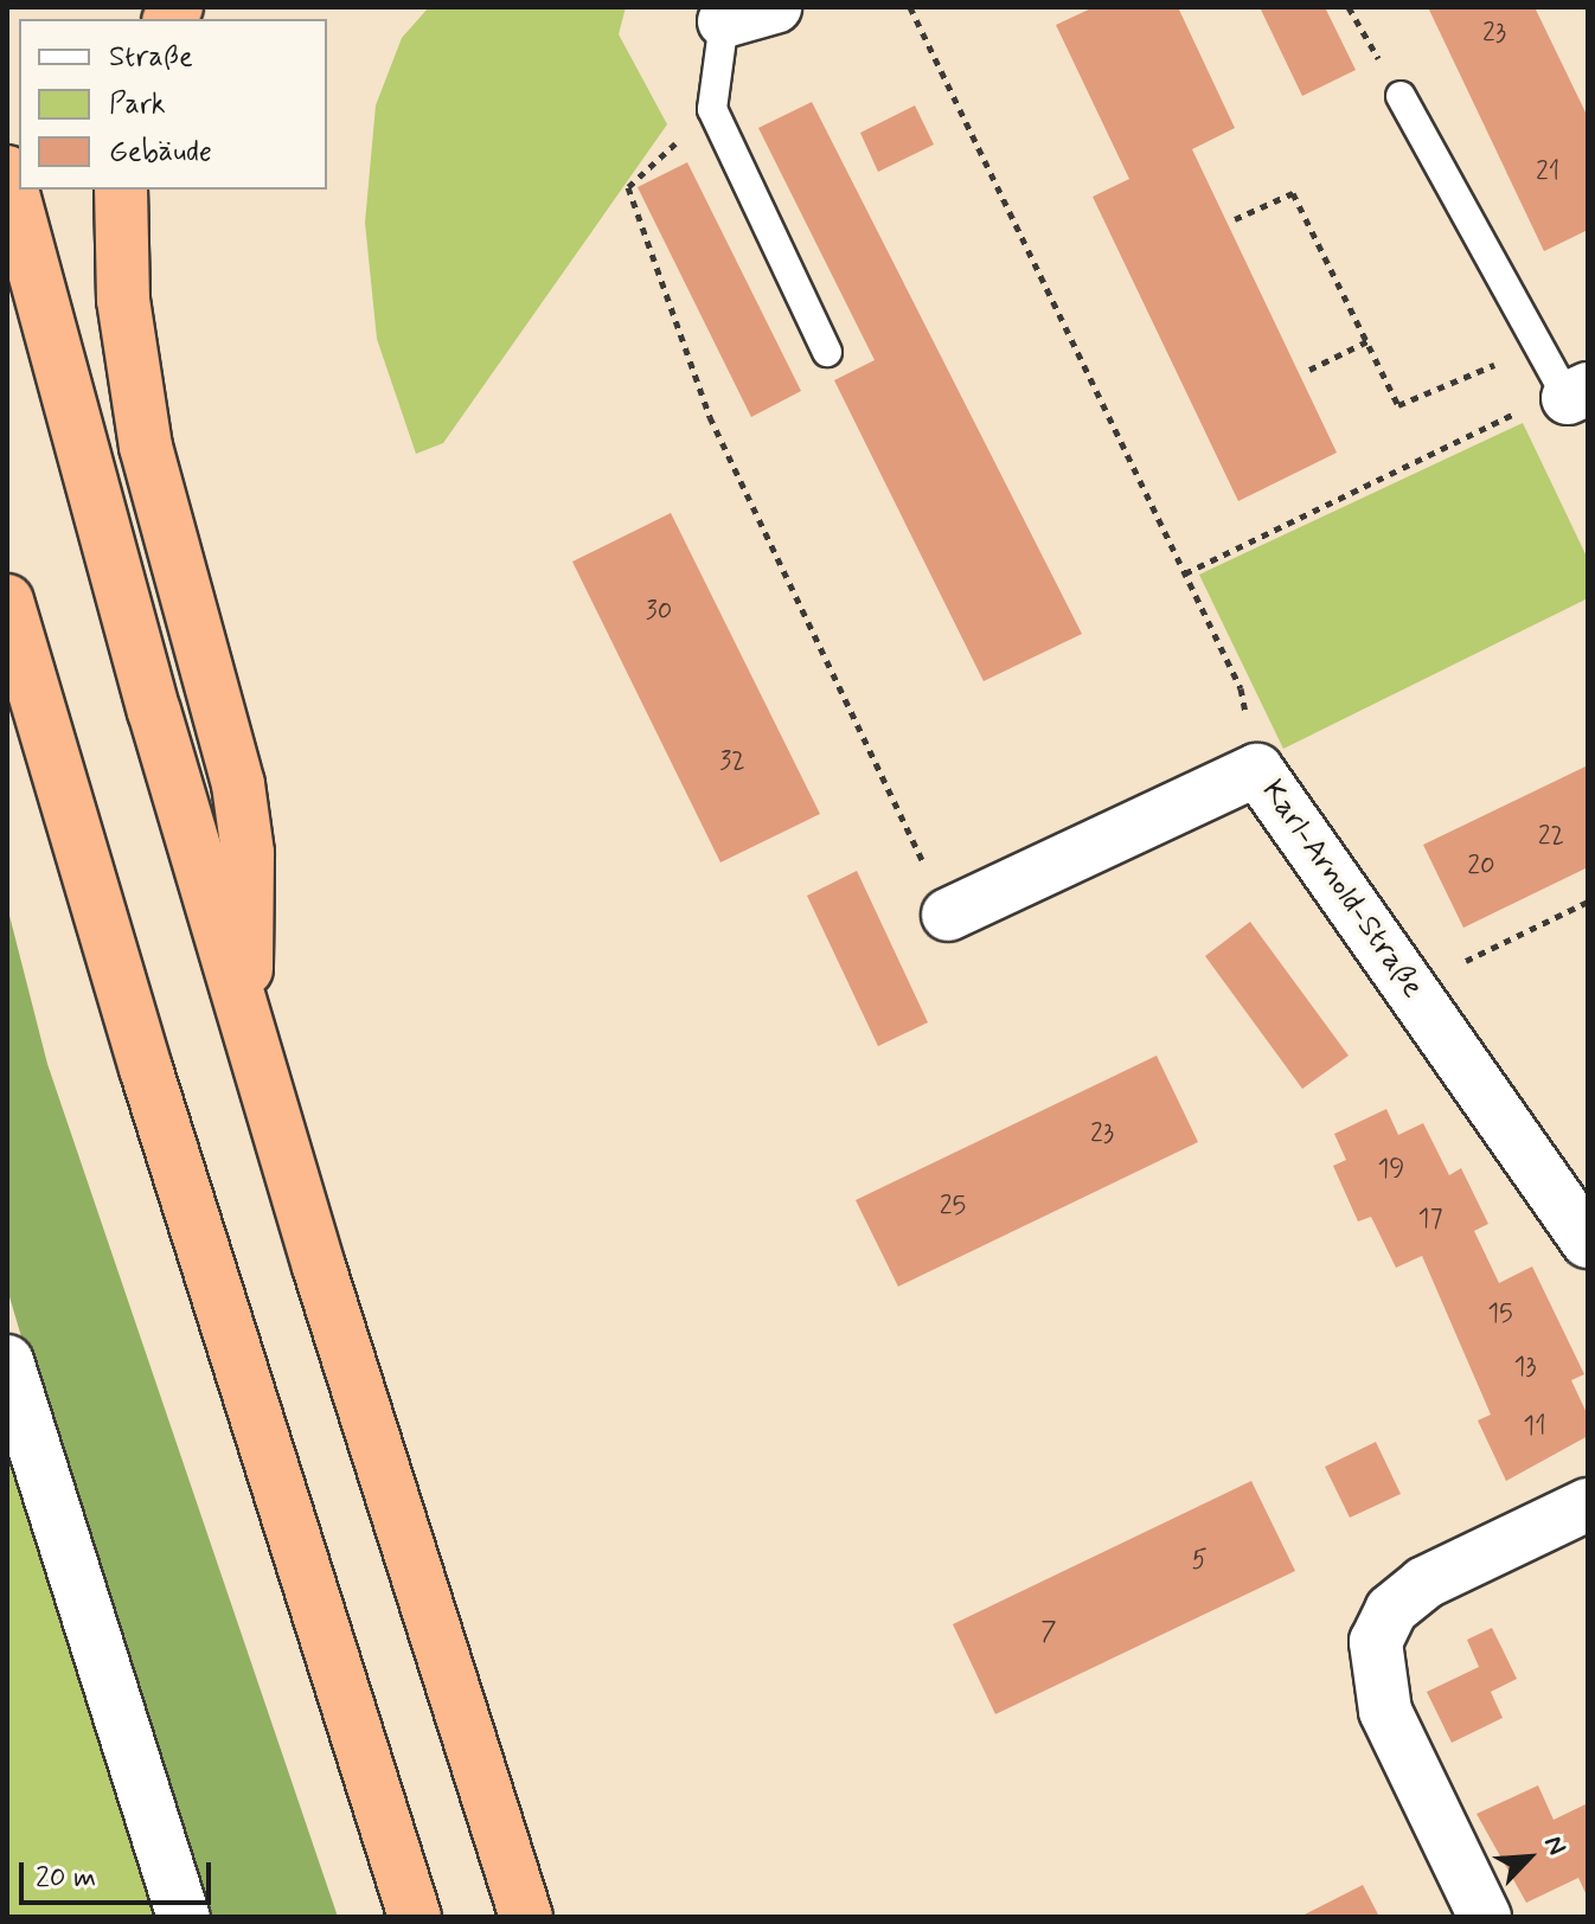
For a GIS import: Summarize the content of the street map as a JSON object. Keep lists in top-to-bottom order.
{
  "streets": {
    "street": ["Karl-Arnold-Straße"]
  },
  "house_numbers": [
    "23",
    "21",
    "30",
    "32",
    "22",
    "20",
    "23",
    "19",
    "25",
    "17",
    "15",
    "13",
    "11",
    "5",
    "7"
  ],
  "legend": ["Straße", "Park", "Gebäude"],
  "scale_bar": "20 m",
  "north": "top right"
}
